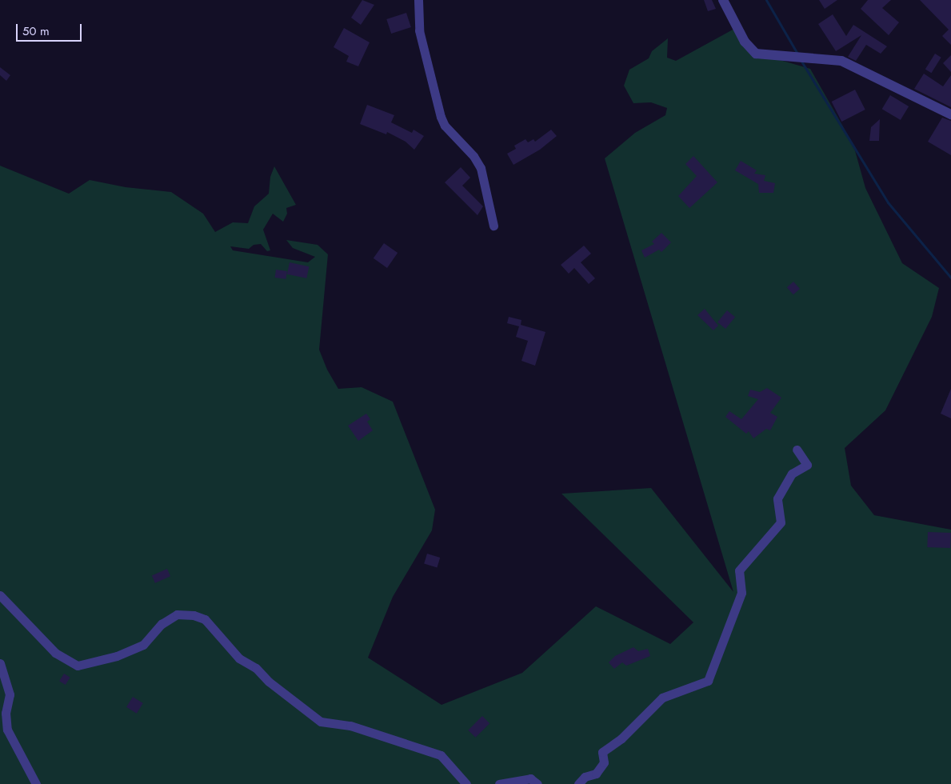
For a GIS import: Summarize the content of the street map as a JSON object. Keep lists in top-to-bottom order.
{
  "scale_bar": "50 m"
}
